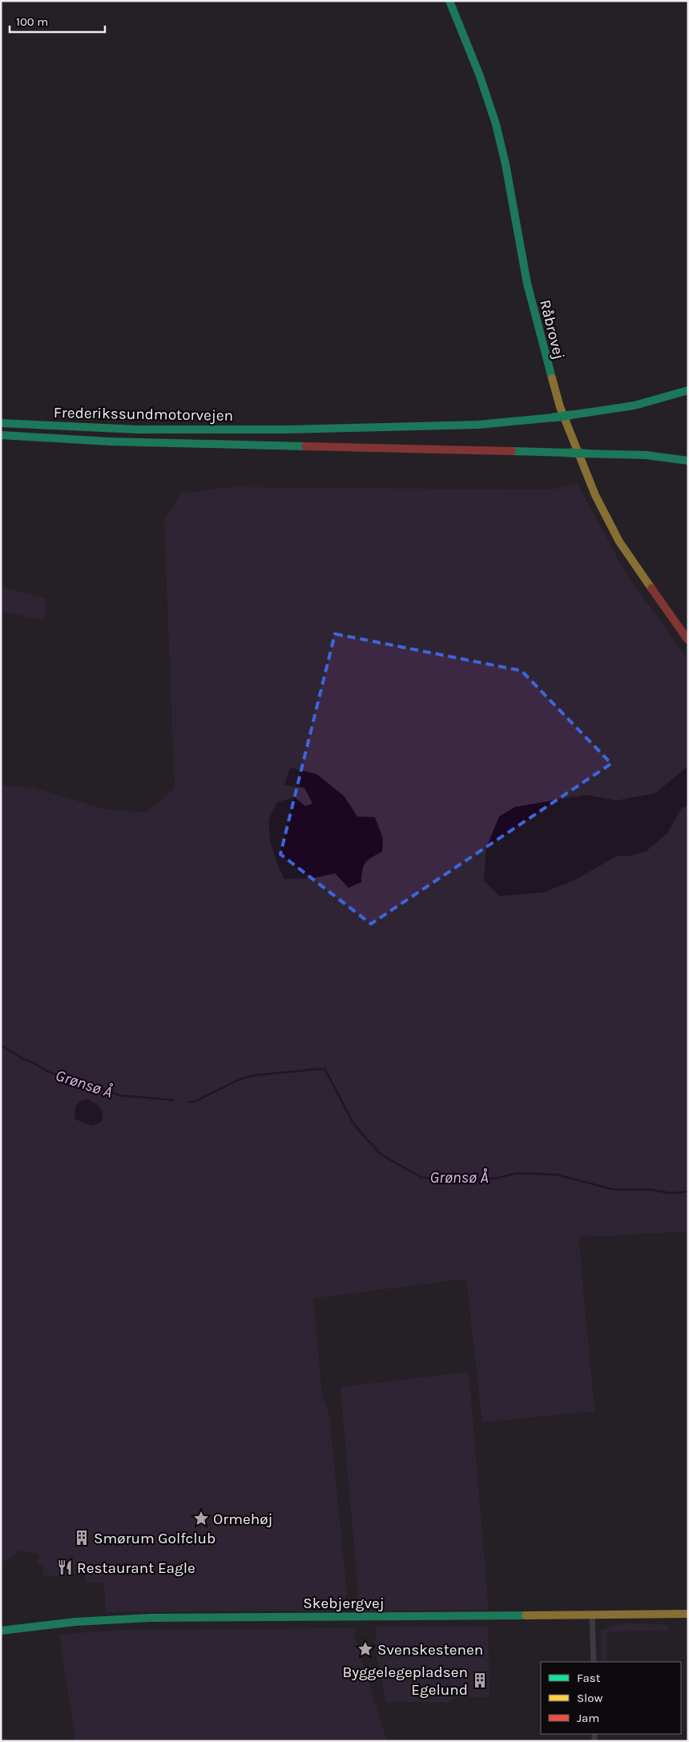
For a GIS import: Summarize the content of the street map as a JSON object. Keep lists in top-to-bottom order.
{
  "streets": {
    "main road": ["Råbrovej", "Frederikssundmotorvejen", "Skebjergvej"]
  },
  "water": ["Grønsø Å"],
  "places": {
    "place": ["Ormehøj", "Svenskestenen"],
    "building": ["Smørum Golfclub", "Byggelegepladsen Egelund"],
    "restaurant": ["Restaurant Eagle"]
  },
  "legend": ["Fast", "Slow", "Jam"],
  "scale_bar": "100 m"
}
